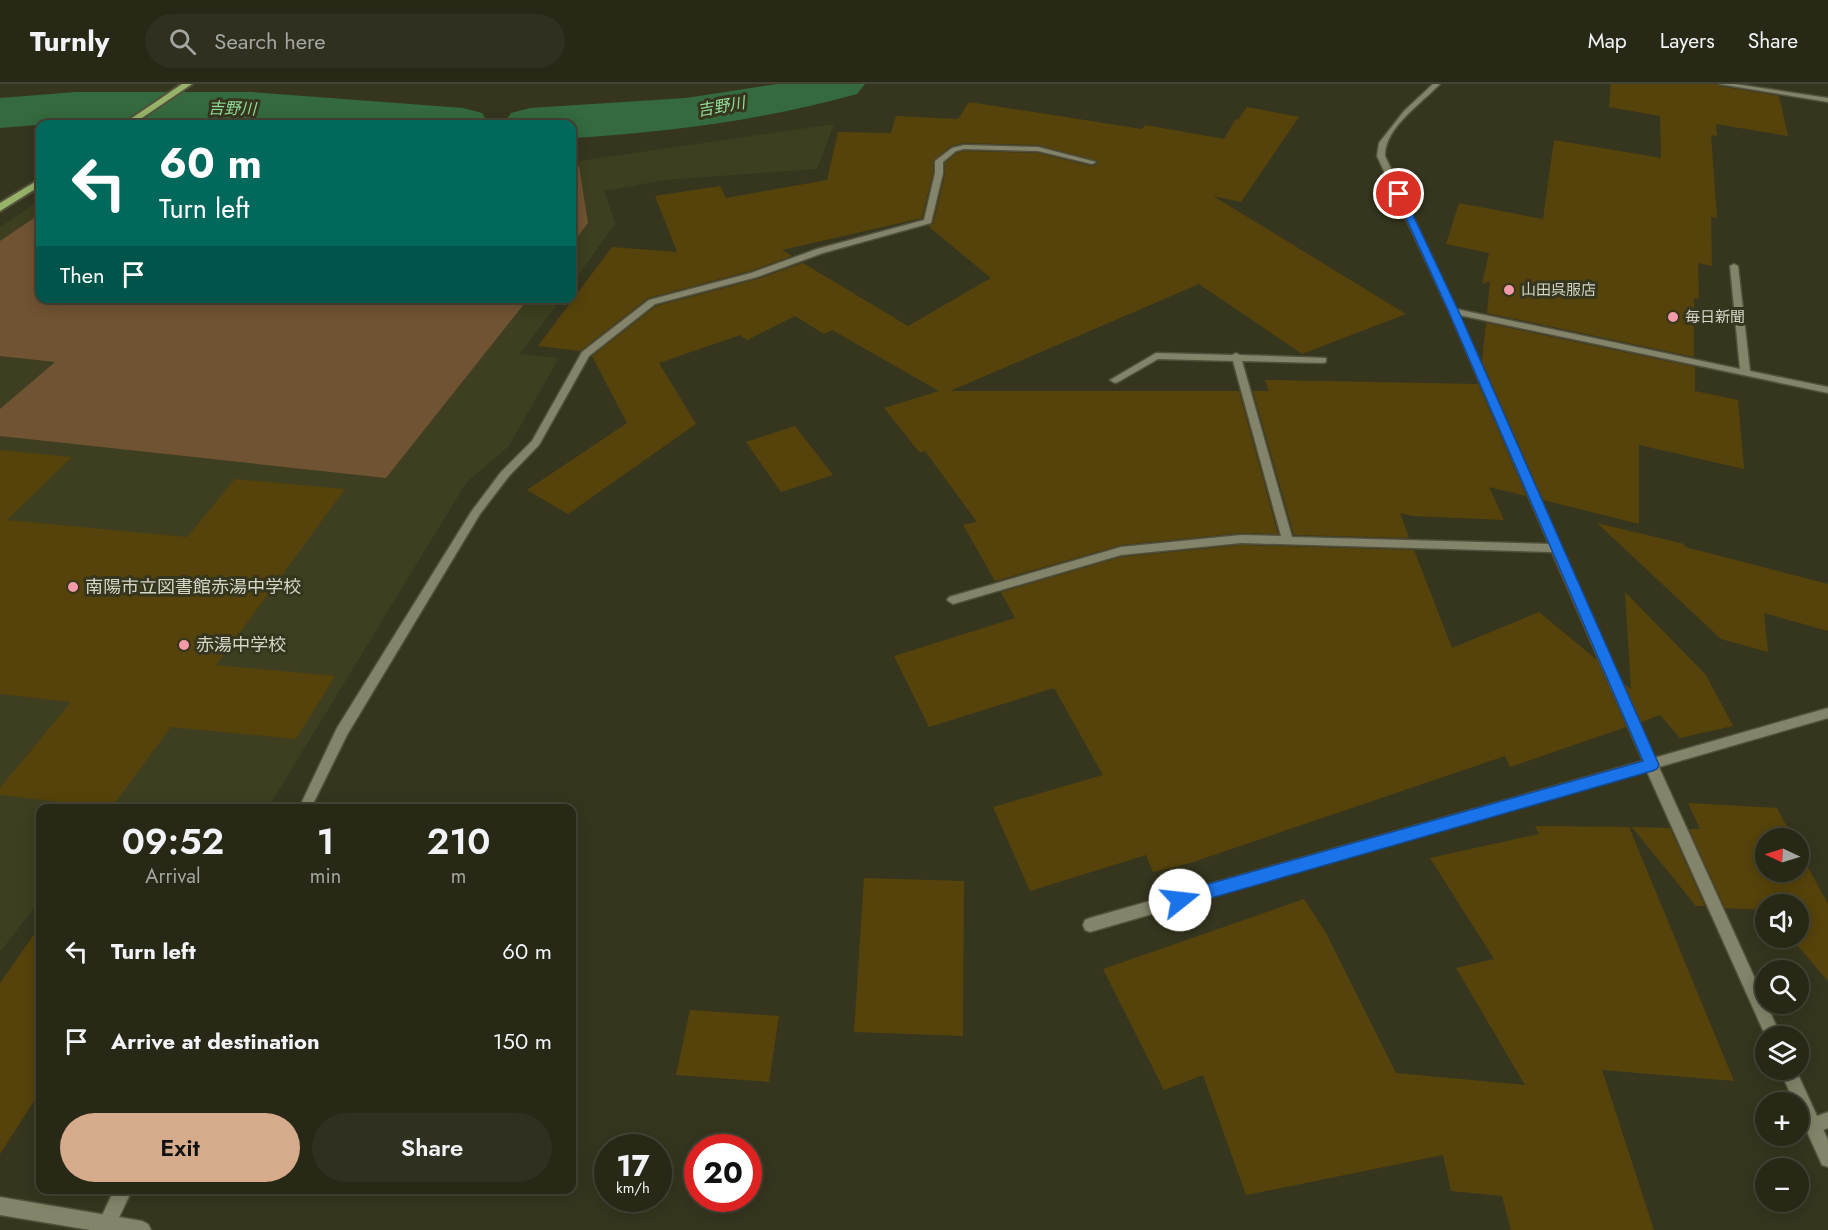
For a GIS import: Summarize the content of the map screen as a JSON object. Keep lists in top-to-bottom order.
{
  "water": ["吉野川"],
  "places": [
    "山田呉服店",
    "毎日新聞",
    "南陽市立図書館赤湯中学校",
    "赤湯中学校"
  ],
  "north": "left",
  "page": {
    "header": "Turnly",
    "search": "Search here",
    "nav": ["Map", "Layers", "Share"],
    "turn": ["60 m", "Turn left"],
    "then": "Then",
    "eta": [
      "09:52",
      "Arrival",
      "1",
      "min",
      "210",
      "m"
    ],
    "map_buttons": ["+", "−"],
    "list": [
      {
        "name": "Turn left",
        "value": "60 m"
      },
      {
        "name": "Arrive at destination",
        "value": "150 m"
      }
    ],
    "buttons": ["Exit", "Share"],
    "speed": "17 km/h",
    "limit": "20"
  }
}
